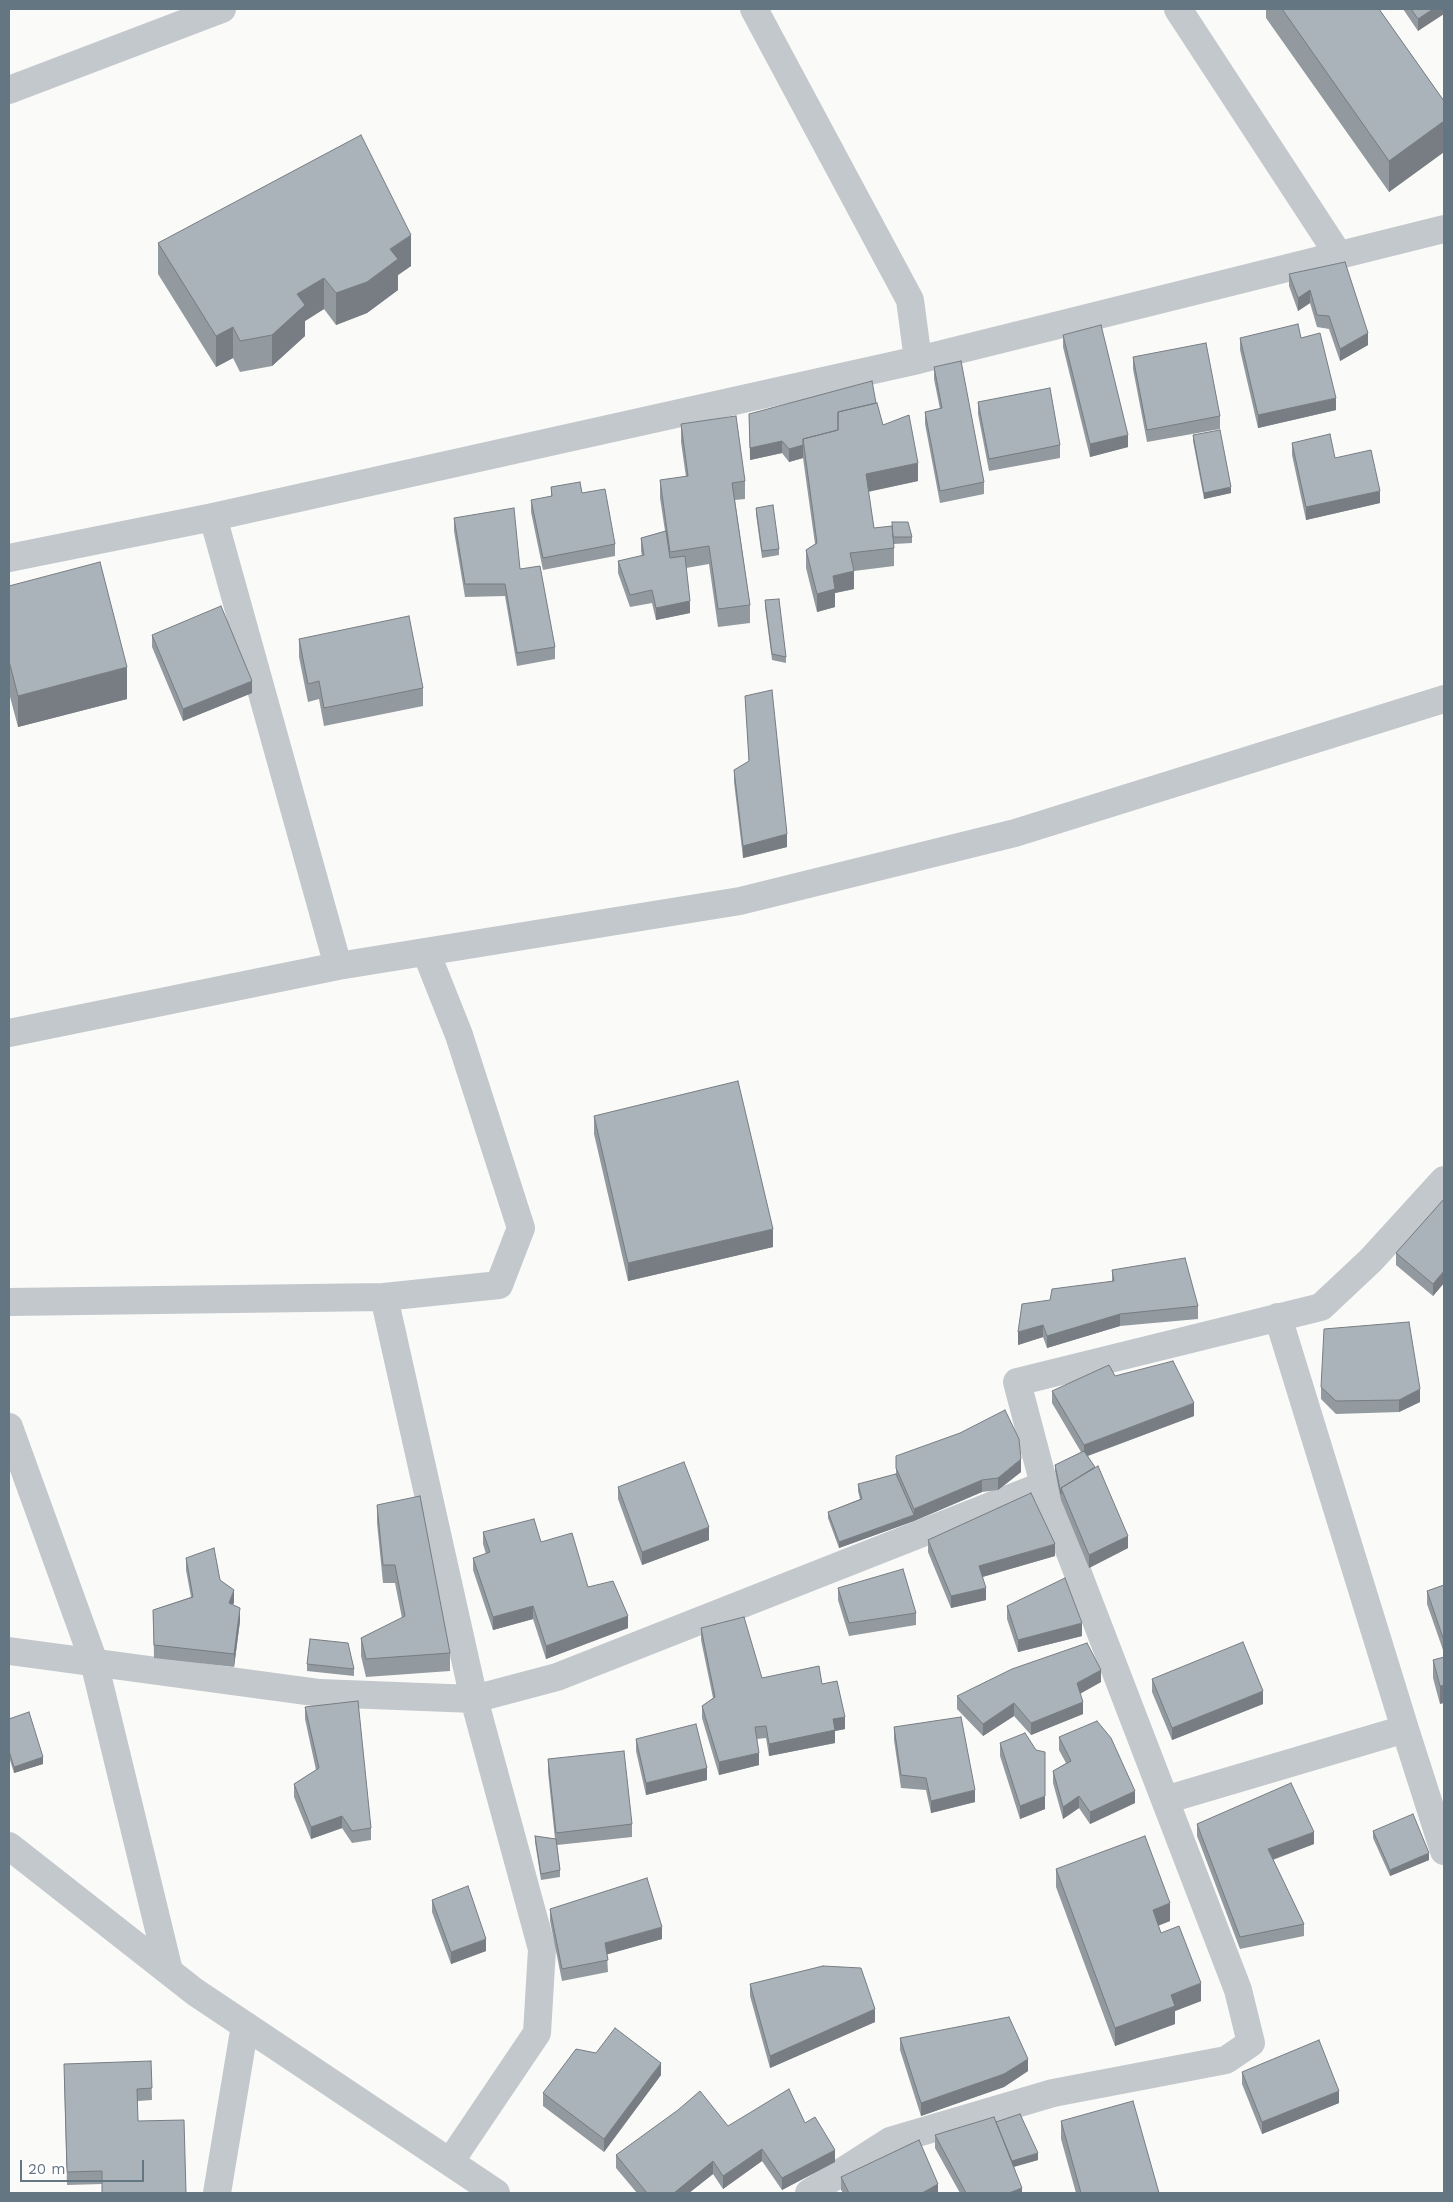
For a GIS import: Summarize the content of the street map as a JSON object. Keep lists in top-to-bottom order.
{
  "scale_bar": "20 m"
}
